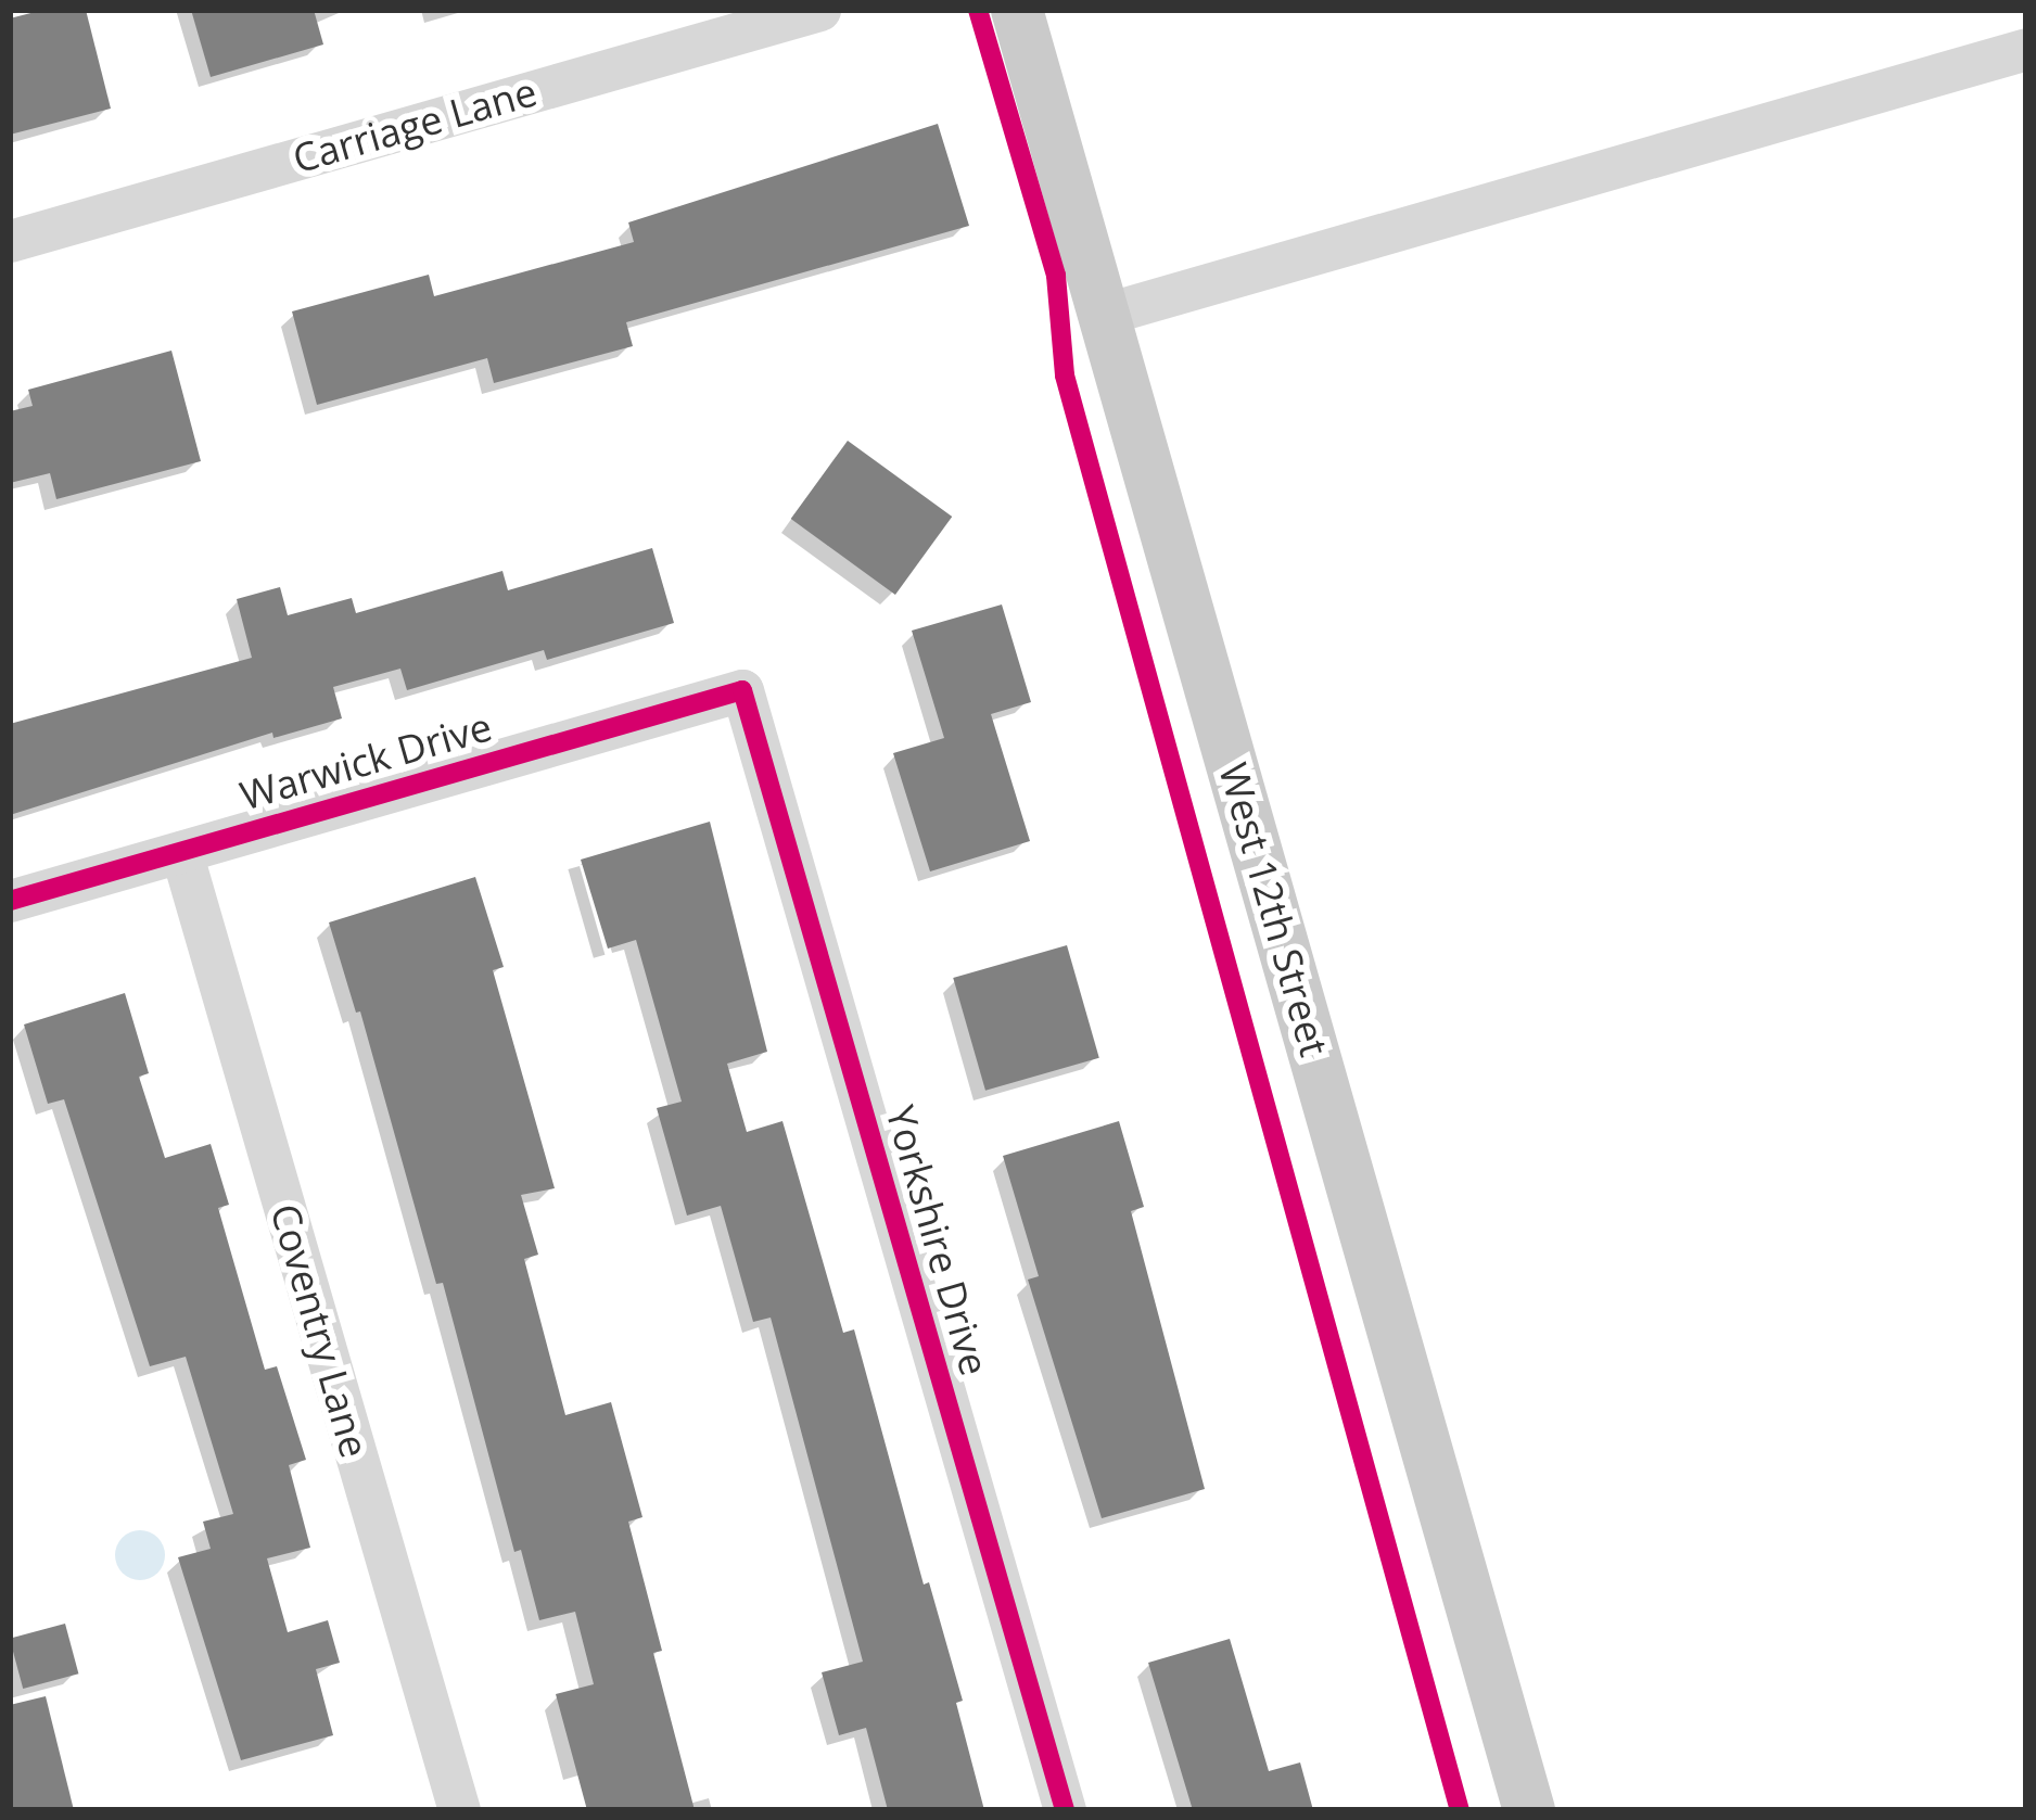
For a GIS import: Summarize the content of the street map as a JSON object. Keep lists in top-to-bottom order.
{
  "streets": {
    "main road": ["West 12th Street"],
    "street": [
      "Carriage Lane",
      "Warwick Drive",
      "Yorkshire Drive",
      "Coventry Lane"
    ]
  },
  "crossings": [
    ["Warwick Drive", "Yorkshire Drive"],
    ["Warwick Drive", "Coventry Lane"]
  ]
}
